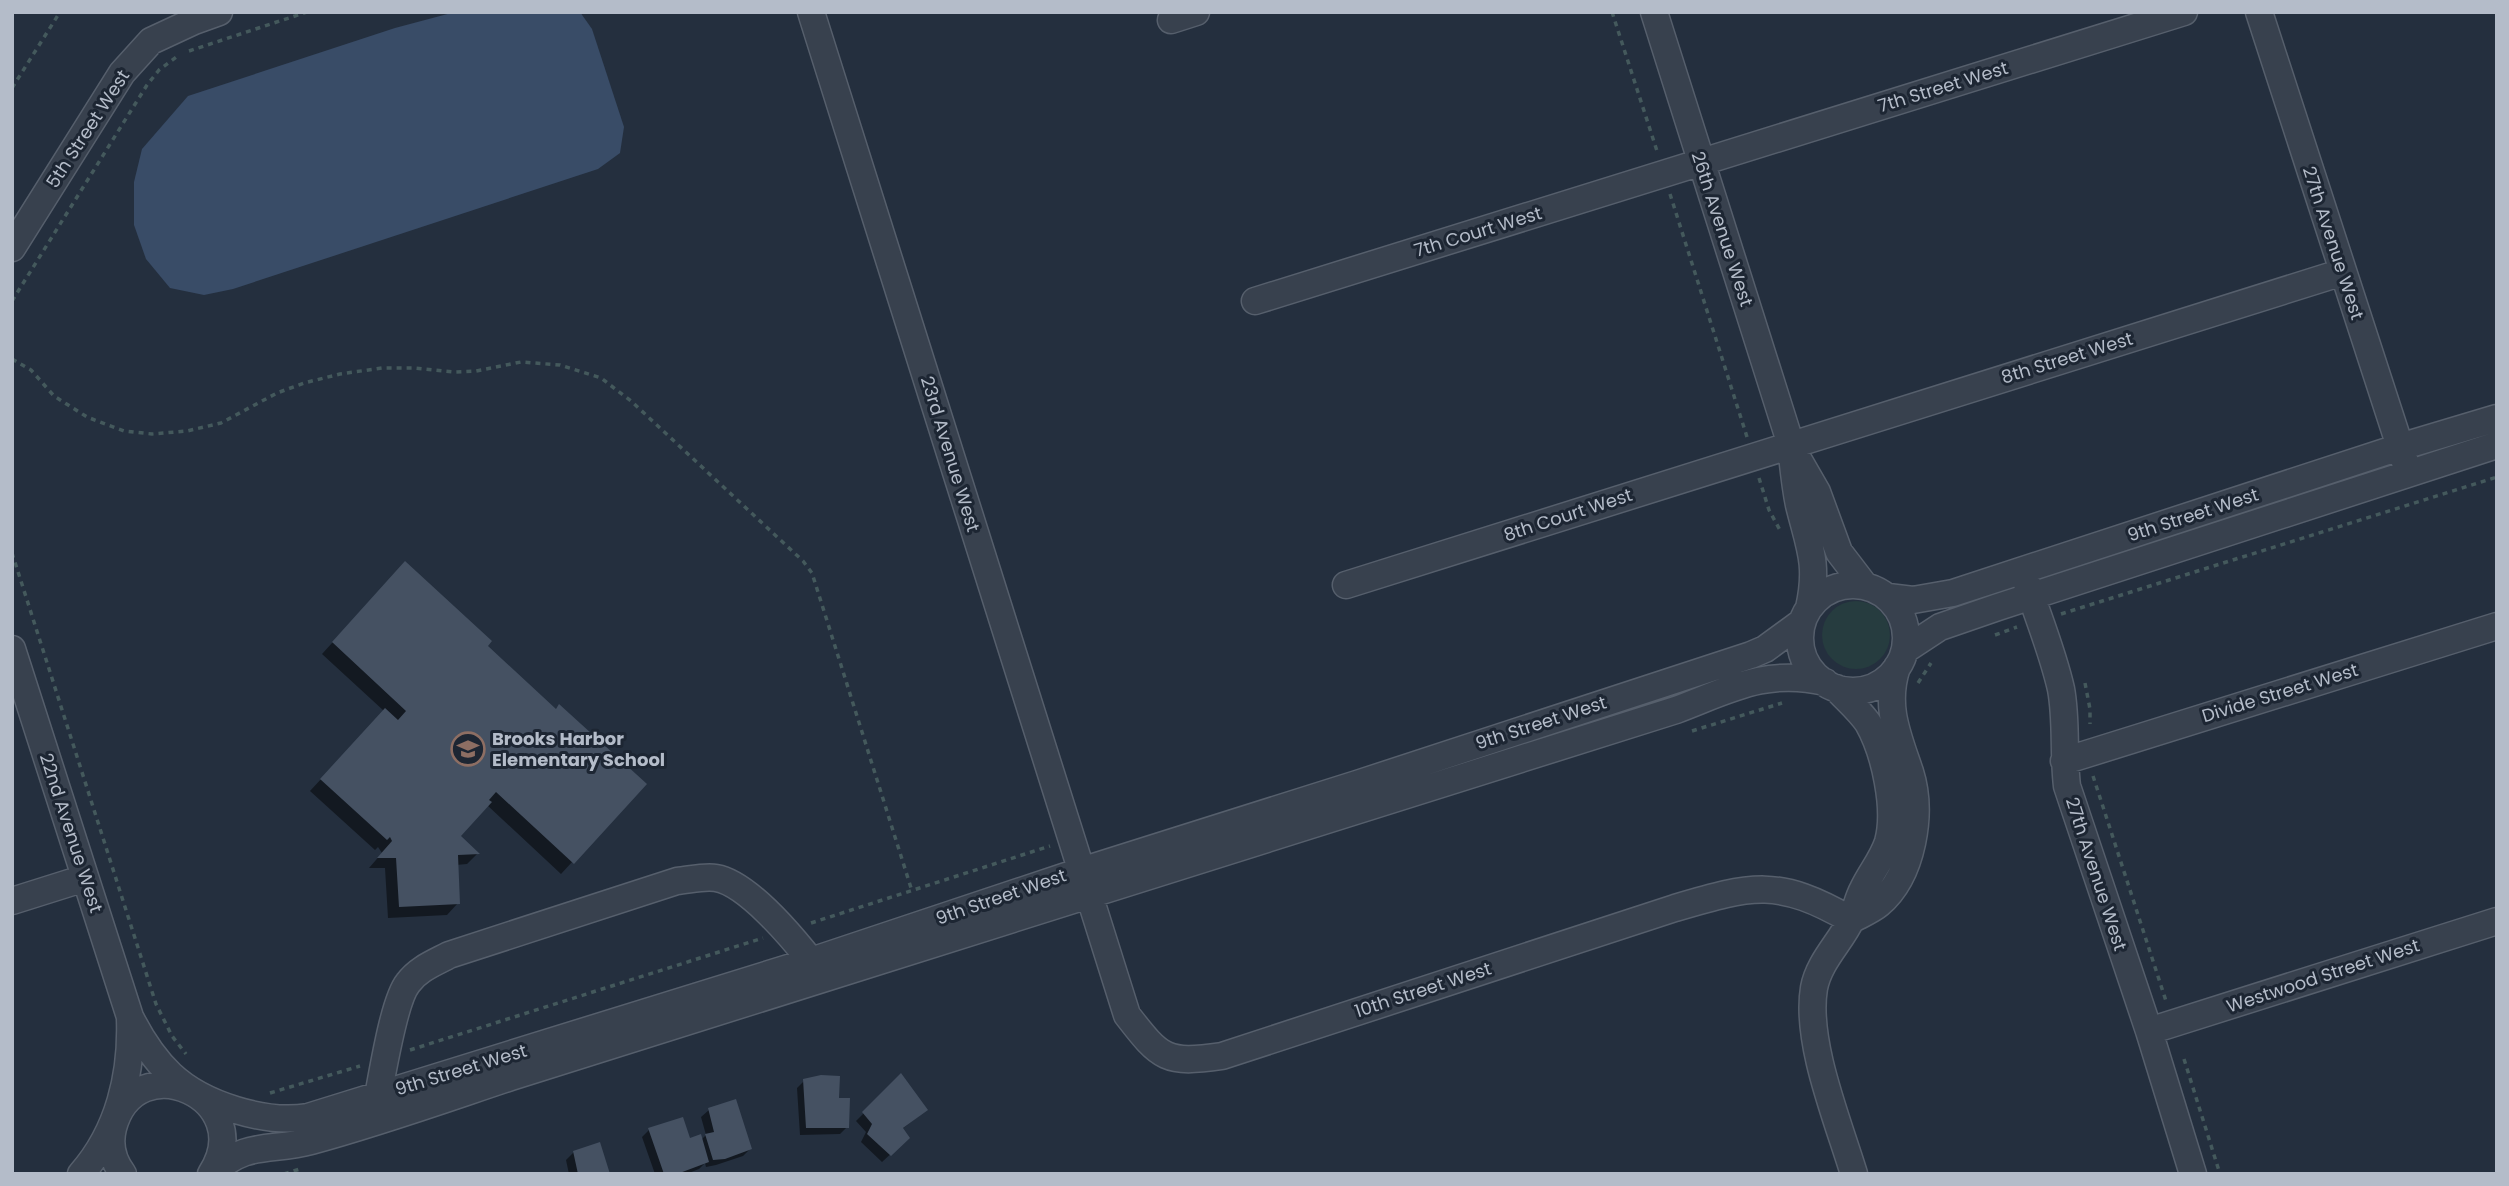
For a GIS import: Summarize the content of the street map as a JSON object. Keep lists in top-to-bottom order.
{
  "streets": {
    "street": [
      "7th Street West",
      "5th Street West",
      "26th Avenue West",
      "7th Court West",
      "27th Avenue West",
      "8th Street West",
      "23rd Avenue West",
      "8th Court West",
      "9th Street West",
      "Divide Street West",
      "22nd Avenue West",
      "Westwood Street West",
      "10th Street West"
    ]
  },
  "crossings": [
    ["7th Street West", "26th Avenue West"],
    ["7th Street West", "7th Court West"],
    ["26th Avenue West", "7th Court West"],
    ["26th Avenue West", "8th Street West"],
    ["26th Avenue West", "8th Court West"],
    ["26th Avenue West", "9th Street West"],
    ["27th Avenue West", "8th Street West"],
    ["27th Avenue West", "9th Street West"],
    ["27th Avenue West", "Divide Street West"],
    ["27th Avenue West", "Westwood Street West"],
    ["8th Street West", "8th Court West"],
    ["23rd Avenue West", "9th Street West"],
    ["23rd Avenue West", "10th Street West"],
    ["9th Street West", "22nd Avenue West"],
    ["9th Street West", "10th Street West"]
  ],
  "places": {
    "school or university": ["Brooks Harbor Elementary School"]
  }
}
